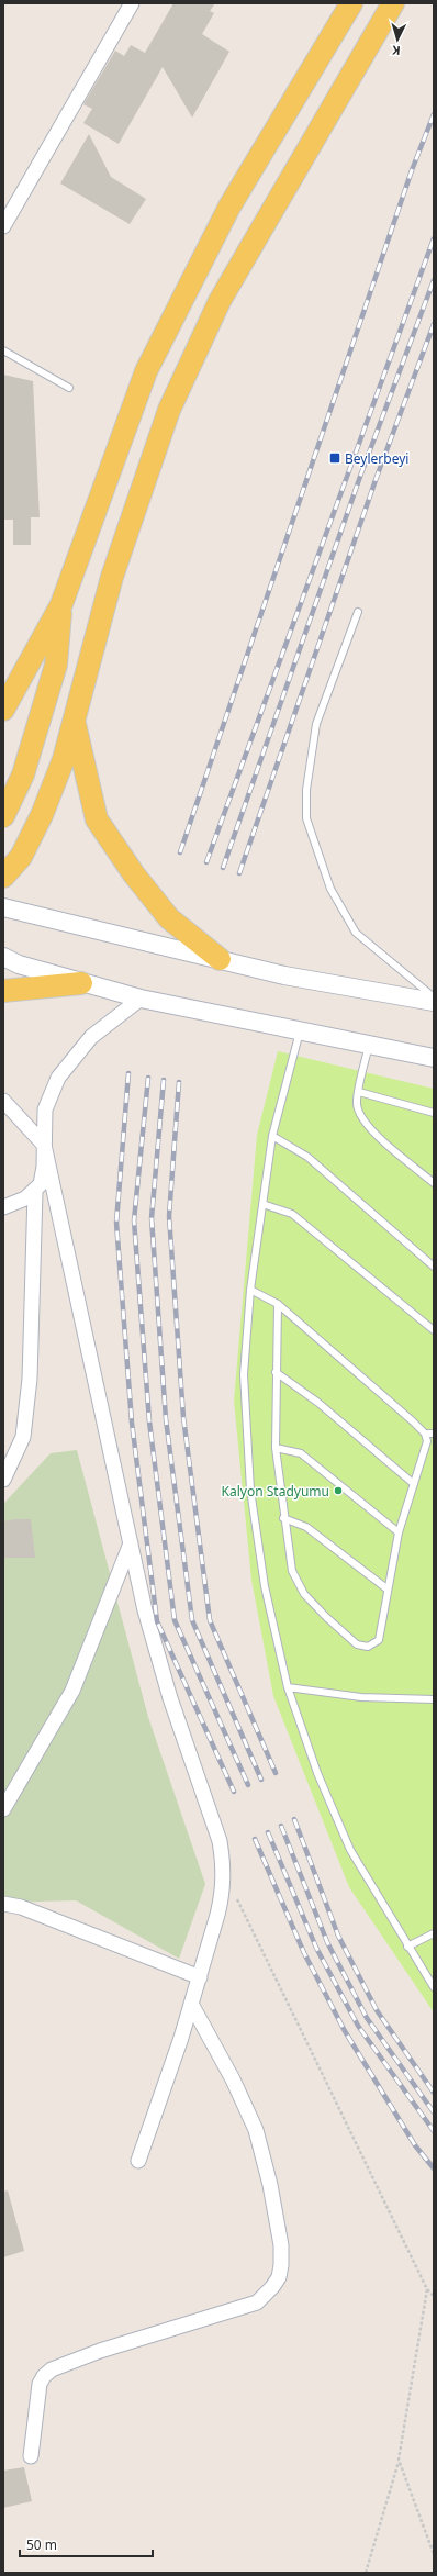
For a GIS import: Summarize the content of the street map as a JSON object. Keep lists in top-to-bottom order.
{
  "places": {
    "transit": ["Beylerbeyi"],
    "other": ["Kalyon Stadyumu"]
  },
  "scale_bar": "50 m",
  "north": "bottom"
}
